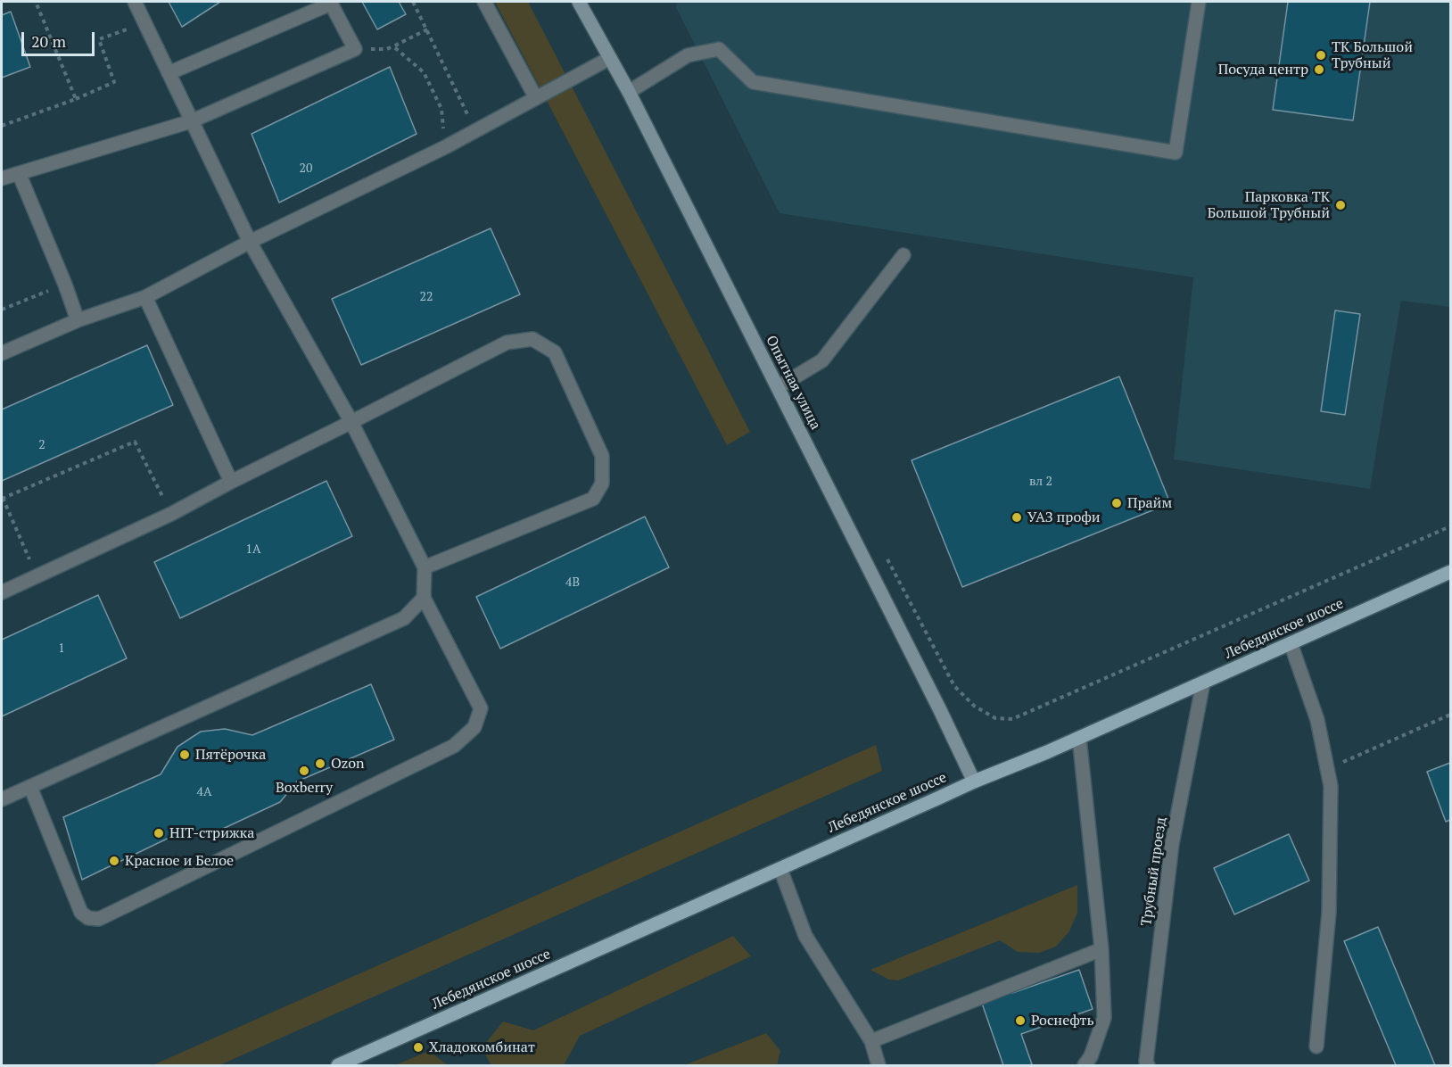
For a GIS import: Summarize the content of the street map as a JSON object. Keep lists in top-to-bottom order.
{
  "streets": {
    "main road": ["Лебедянское шоссе"],
    "street": ["Опытная улица", "Трубный проезд"]
  },
  "crossings": [
    ["Опытная улица", "Лебедянское шоссе"],
    ["Лебедянское шоссе", "Трубный проезд"]
  ],
  "places": [
    "ТК Большой Трубный",
    "Посуда центр",
    "Парковка ТК Большой Трубный",
    "Прайм",
    "УАЗ профи",
    "Пятёрочка",
    "Ozon",
    "Boxberry",
    "HIT-стрижка",
    "Красное и Белое",
    "Роснефть",
    "Хладокомбинат"
  ],
  "house_numbers": [
    "20",
    "22",
    "2",
    "вл 2",
    "1А",
    "4В",
    "1",
    "4А"
  ],
  "scale_bar": "20 m"
}
